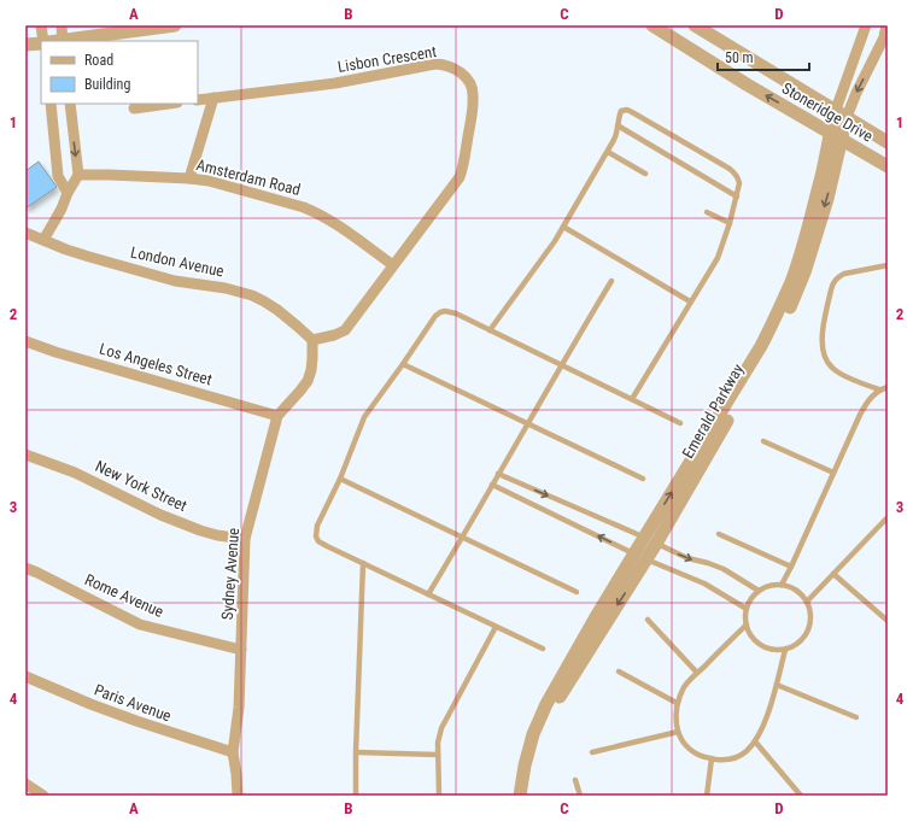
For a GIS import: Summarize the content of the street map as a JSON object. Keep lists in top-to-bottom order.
{
  "streets": {
    "street": [
      "Lisbon Crescent",
      "Stoneridge Drive",
      "Amsterdam Road",
      "London Avenue",
      "Los Angeles Street",
      "Emerald Parkway",
      "New York Street",
      "Sydney Avenue",
      "Rome Avenue",
      "Paris Avenue"
    ]
  },
  "crossings": [
    ["Lisbon Crescent", "Amsterdam Road"],
    ["Lisbon Crescent", "London Avenue"],
    ["Lisbon Crescent", "Sydney Avenue"],
    ["Stoneridge Drive", "Emerald Parkway"],
    ["London Avenue", "Sydney Avenue"],
    ["Los Angeles Street", "Sydney Avenue"],
    ["New York Street", "Sydney Avenue"],
    ["Sydney Avenue", "Rome Avenue"],
    ["Sydney Avenue", "Paris Avenue"]
  ],
  "legend": ["Road", "Building"],
  "scale_bar": "50 m",
  "grid": {
    "columns": [
      "A",
      "B",
      "C",
      "D"
    ],
    "rows": [
      "1",
      "2",
      "3",
      "4"
    ]
  }
}
